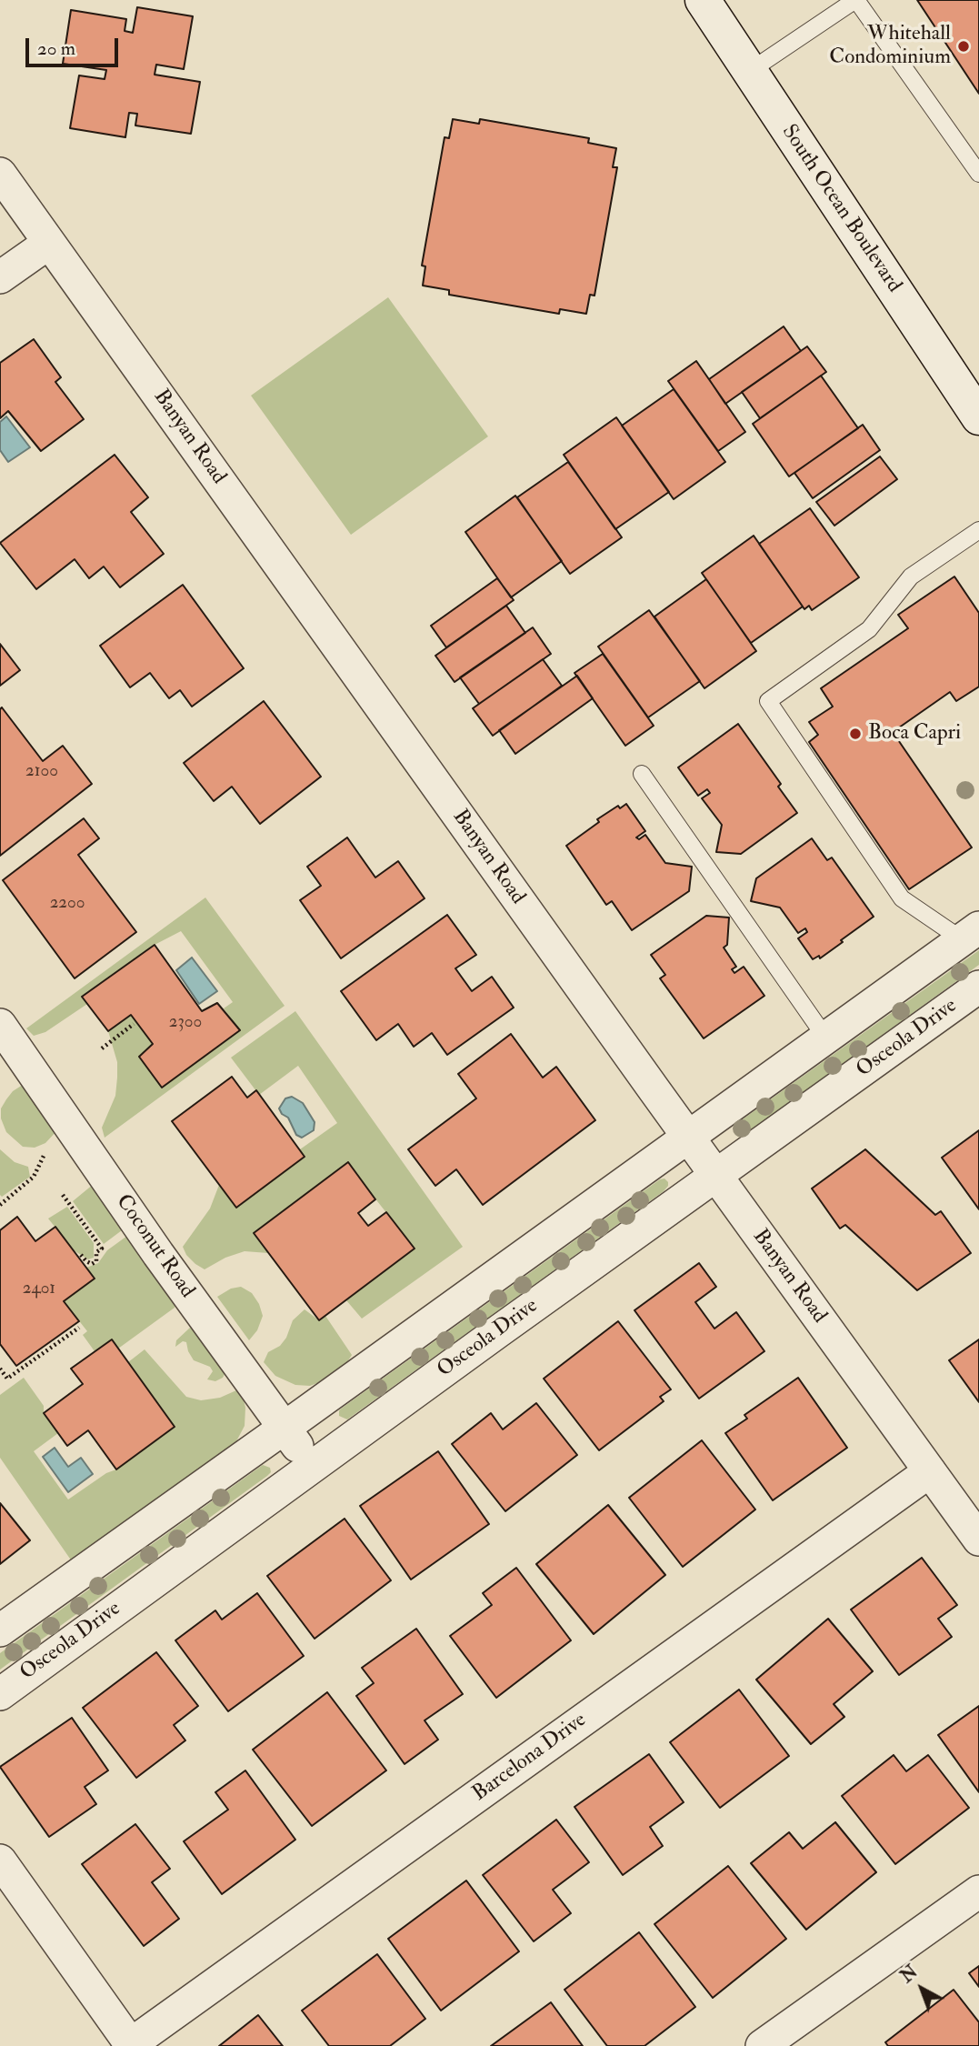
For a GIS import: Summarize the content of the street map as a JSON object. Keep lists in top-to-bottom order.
{
  "streets": {
    "main road": ["South Ocean Boulevard"],
    "street": [
      "Banyan Road",
      "Osceola Drive",
      "Coconut Road",
      "Barcelona Drive"
    ]
  },
  "crossings": [
    ["Banyan Road", "Osceola Drive"],
    ["Banyan Road", "Barcelona Drive"],
    ["Osceola Drive", "Coconut Road"]
  ],
  "places": ["Whitehall Condominium", "Boca Capri"],
  "house_numbers": [
    "2100",
    "2200",
    "2300",
    "2401"
  ],
  "scale_bar": "20 m",
  "north": "top left"
}
